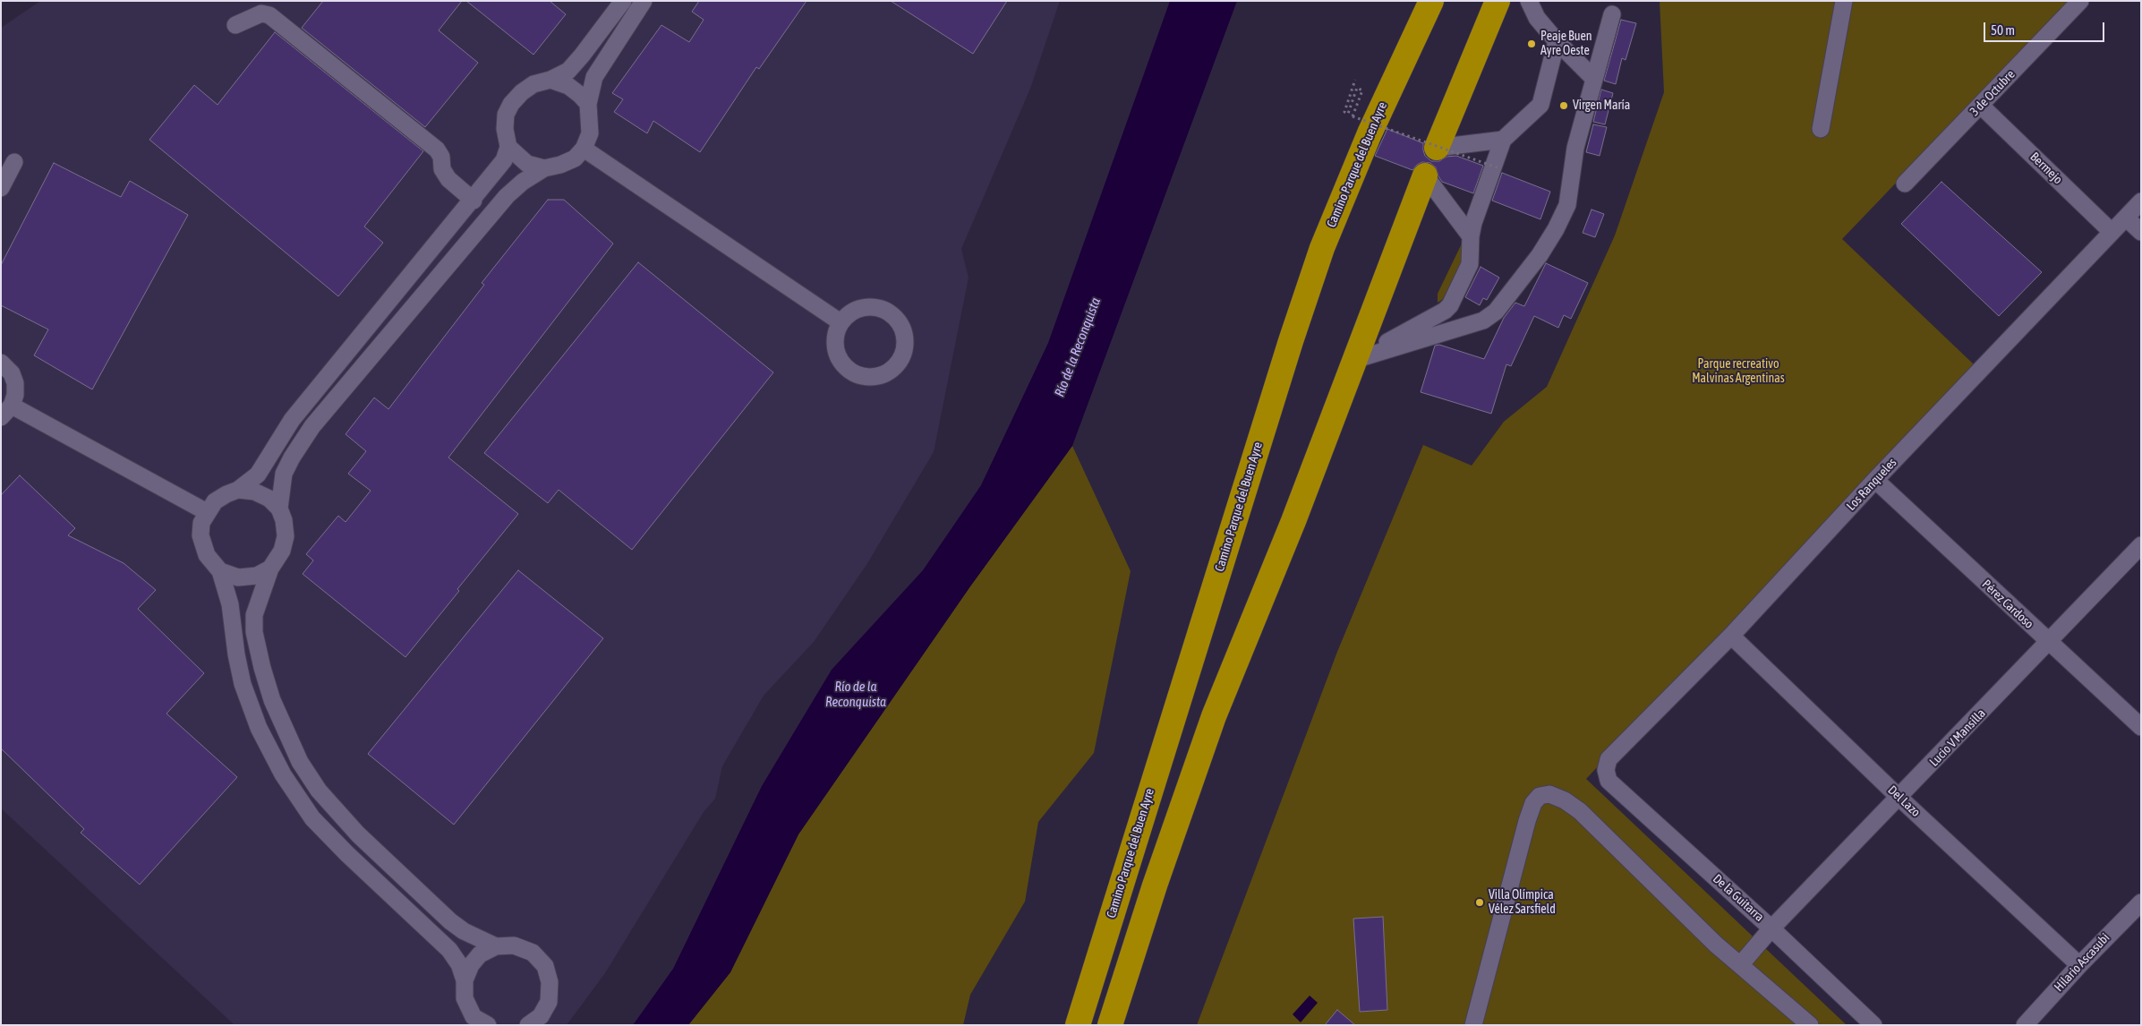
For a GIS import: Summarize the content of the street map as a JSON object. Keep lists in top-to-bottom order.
{
  "streets": {
    "highway": ["Camino Parque del Buen Ayre"],
    "street": [
      "3 de Octubre",
      "Bermejo",
      "Los Ranqueles",
      "Pérez Cardoso",
      "Lucio V Mansilla",
      "Del Lazo",
      "De la Guitarra",
      "Hilario Ascasubi"
    ]
  },
  "crossings": [
    ["3 de Octubre", "Bermejo"],
    ["Bermejo", "Los Ranqueles"],
    ["Los Ranqueles", "Pérez Cardoso"],
    ["Los Ranqueles", "Del Lazo"],
    ["Los Ranqueles", "De la Guitarra"],
    ["Pérez Cardoso", "Lucio V Mansilla"],
    ["Lucio V Mansilla", "Del Lazo"],
    ["Lucio V Mansilla", "De la Guitarra"],
    ["Del Lazo", "Hilario Ascasubi"]
  ],
  "water": ["Río de la Reconquista"],
  "parks": ["Parque recreativo Malvinas Argentinas"],
  "places": ["Peaje Buen Ayre Oeste", "Virgen María", "Villa Olímpica Vélez Sarsfield"],
  "scale_bar": "50 m"
}
